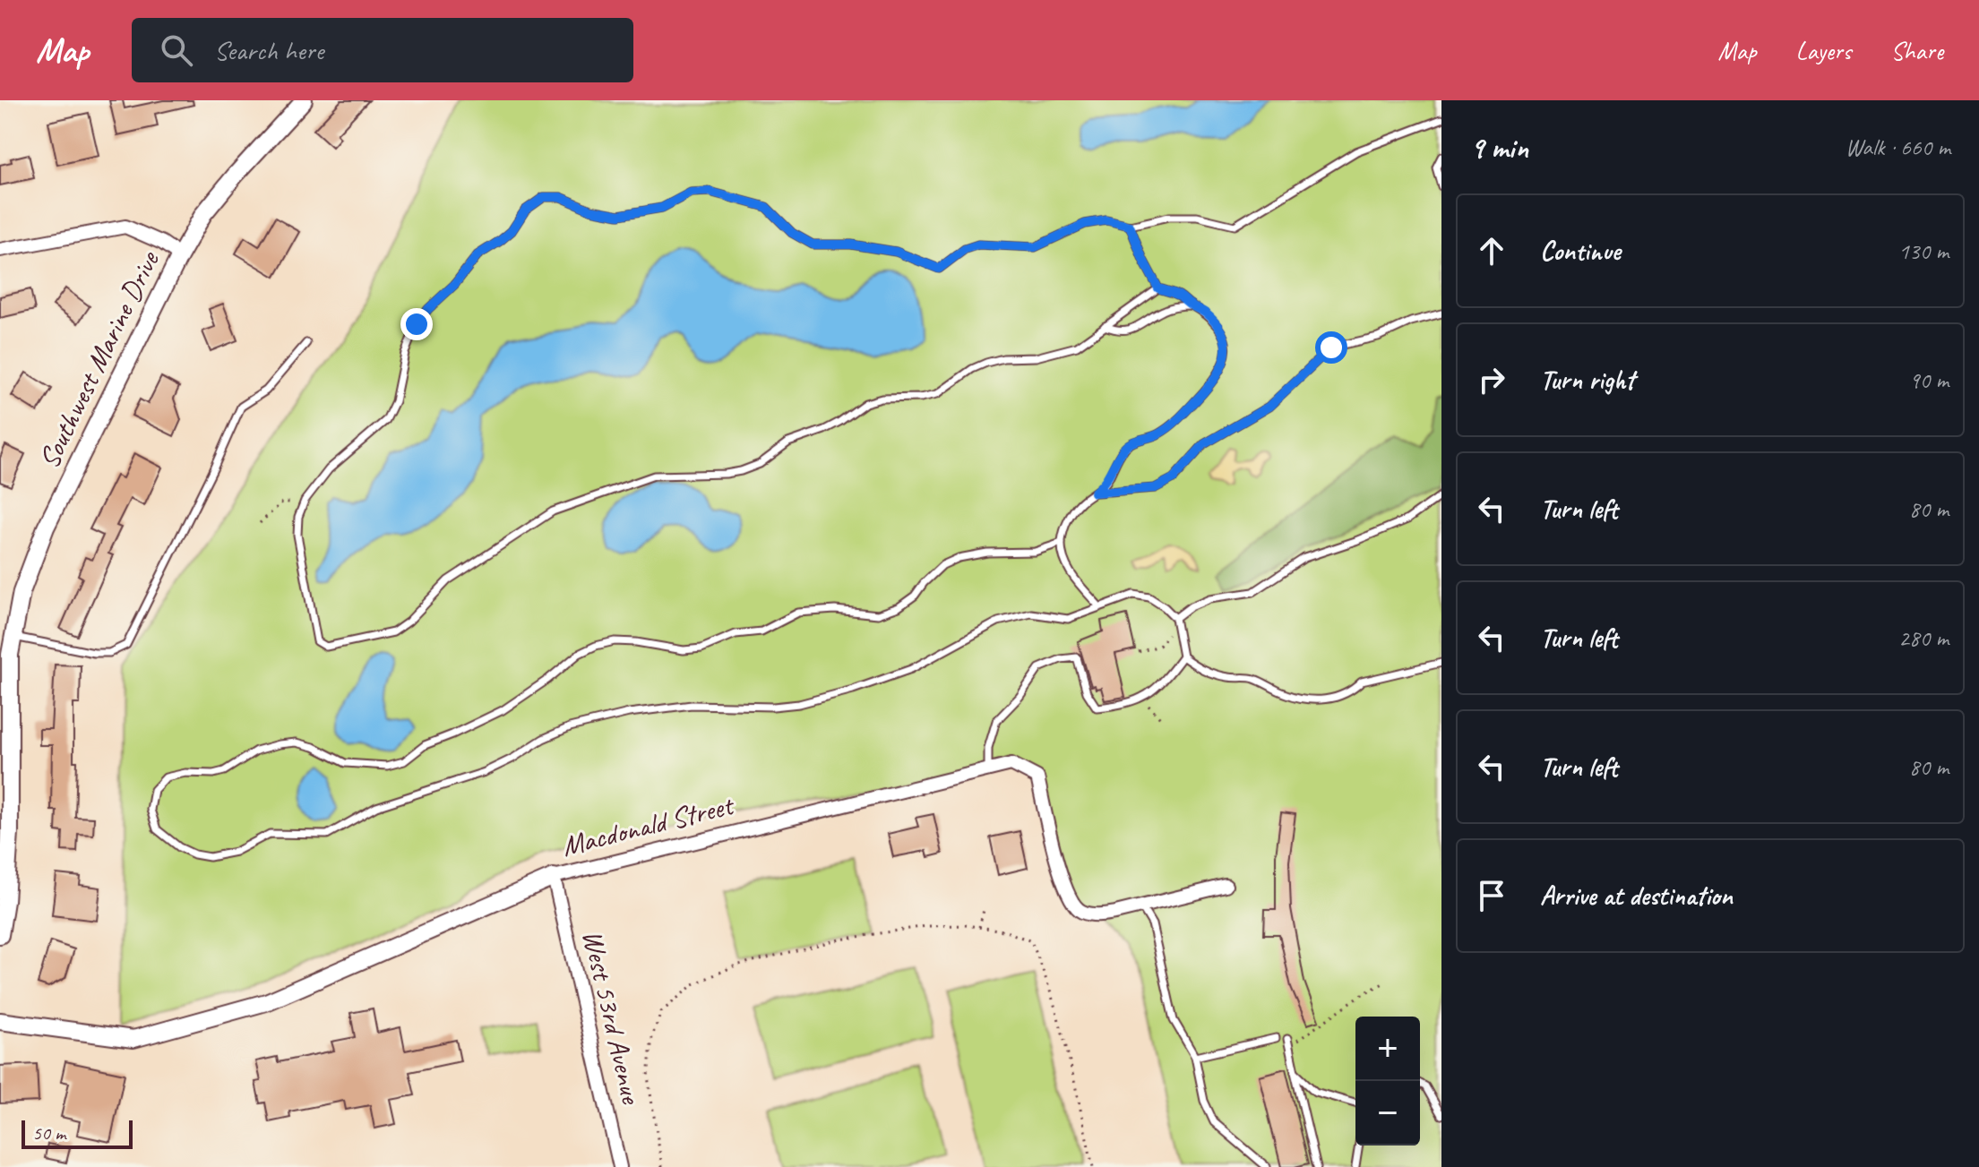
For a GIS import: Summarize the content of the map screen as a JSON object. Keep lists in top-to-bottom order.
{
  "streets": {
    "main road": ["Southwest Marine Drive", "Macdonald Street"],
    "street": ["West 53rd Avenue"]
  },
  "crossings": [
    ["Macdonald Street", "West 53rd Avenue"]
  ],
  "scale_bar": "50 m",
  "page": {
    "header": "Map",
    "search": "Search here",
    "nav": ["Map", "Layers", "Share"],
    "heading": ["9 min", "Walk · 660 m"],
    "list": [
      ["Continue", "130 m"],
      ["Turn right", "90 m"],
      ["Turn left", "80 m"],
      ["Turn left", "280 m"],
      ["Turn left", "80 m"],
      "Arrive at destination"
    ],
    "map_buttons": ["+", "−"],
    "scale": "50 m"
  }
}
